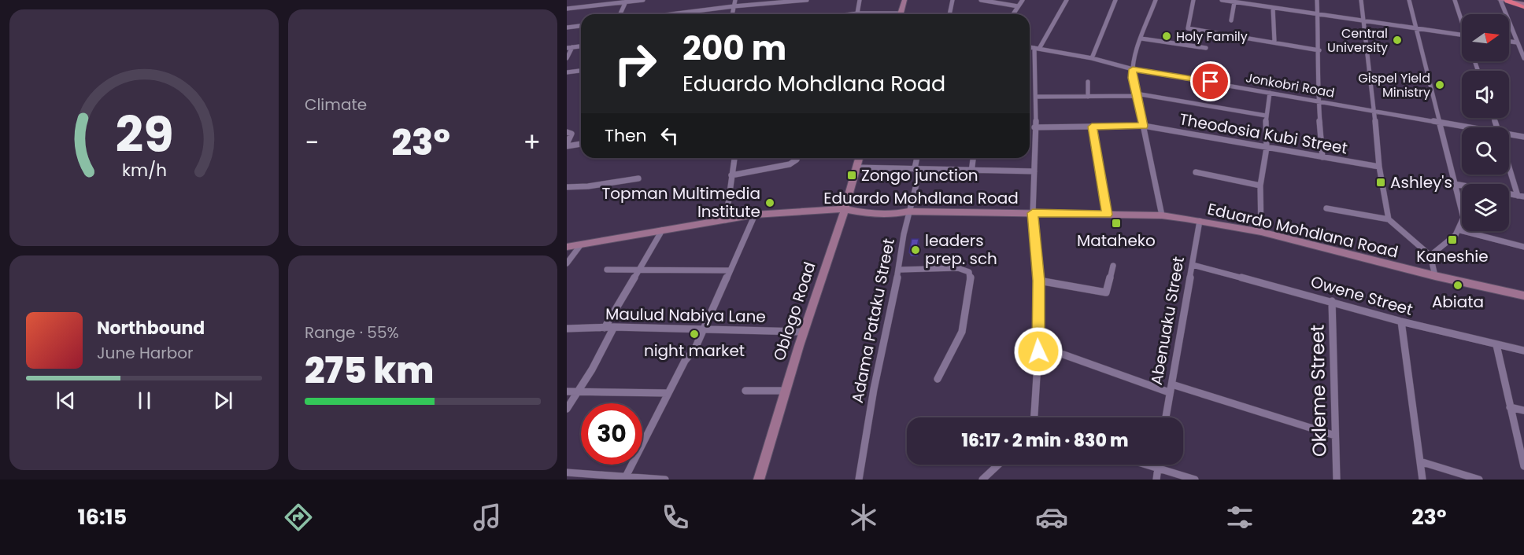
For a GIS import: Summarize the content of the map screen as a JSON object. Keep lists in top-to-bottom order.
{
  "streets": {
    "main road": ["Eduardo Mohdlana Road", "Oblogo Road"],
    "street": [
      "Jonkobri Road",
      "Theodosia Kubi Street",
      "Owene Street",
      "Maulud Nabiya Lane",
      "Adama Pataku Street",
      "Abenuaku Street",
      "Okleme Street"
    ]
  },
  "crossings": [
    ["Eduardo Mohdlana Road", "Oblogo Road"],
    ["Eduardo Mohdlana Road", "Adama Pataku Street"],
    ["Eduardo Mohdlana Road", "Abenuaku Street"],
    ["Owene Street", "Abenuaku Street"],
    ["Owene Street", "Okleme Street"],
    ["Oblogo Road", "Maulud Nabiya Lane"]
  ],
  "places": {
    "other": [
      "Holy Family",
      "Central University",
      "Gispel Yield Ministry",
      "Topman Multimedia Institute",
      "leaders prep. sch",
      "Abiata",
      "night market"
    ],
    "transit": [
      "Zongo junction",
      "Ashley's",
      "Mataheko",
      "Kaneshie"
    ]
  },
  "north": "right",
  "page": {
    "tile": [
      "Climate",
      ["Range · 55%", "275 km"]
    ],
    "turn": ["200 m", "Eduardo Mohdlana Road"],
    "then": "Then",
    "heat": ["−", "23°", "+"],
    "song": ["Northbound", "June Harbor"],
    "limit": "30",
    "trip": "16:17 · 2 min · 830 m",
    "tabs": ["16:15", "23°"],
    "gauge": ["29", "km/h"]
  }
}
